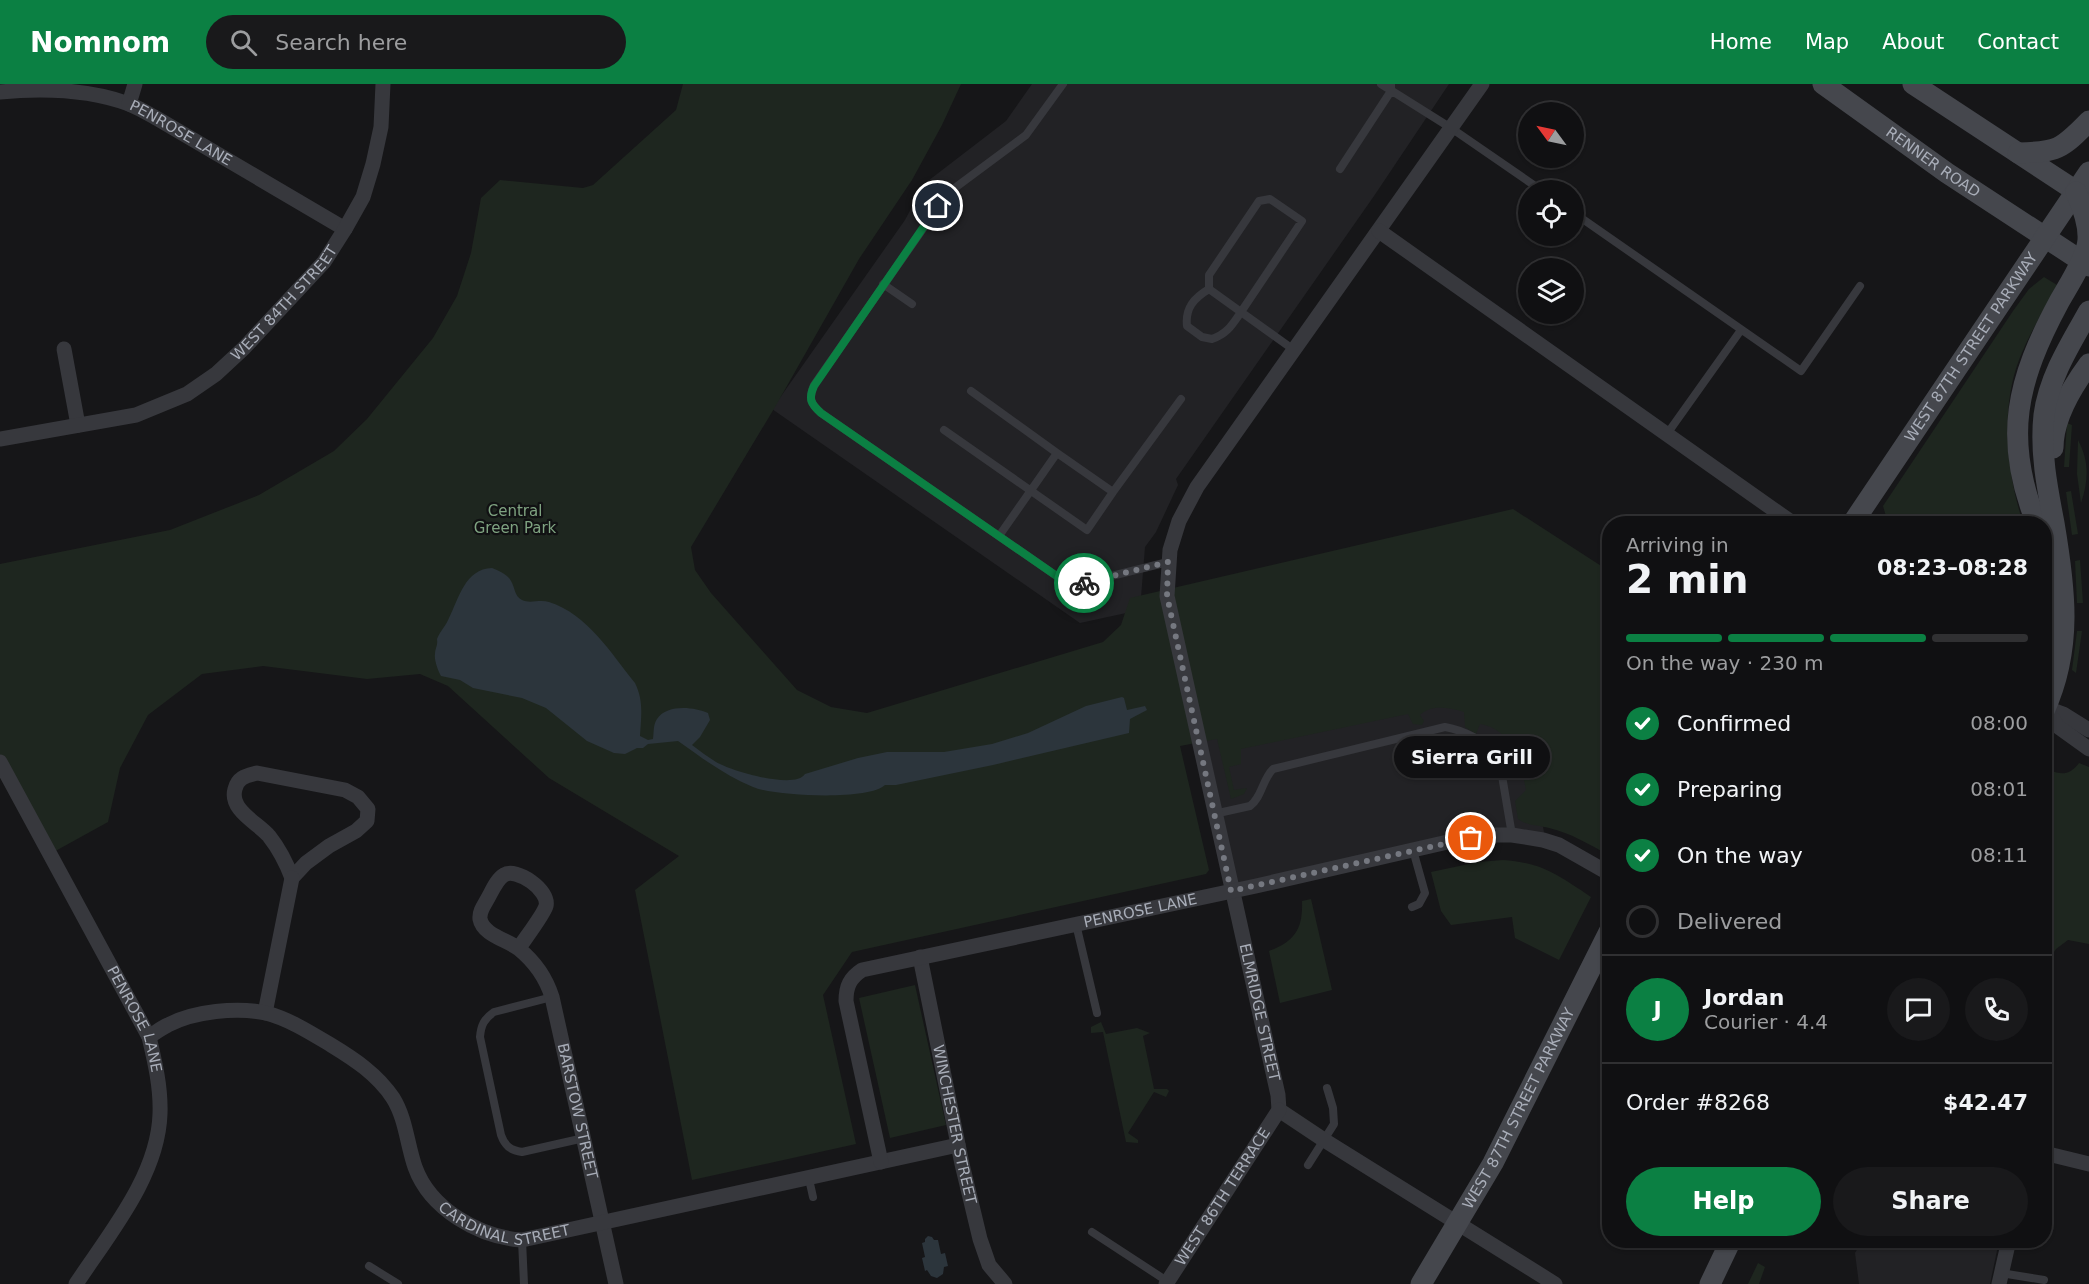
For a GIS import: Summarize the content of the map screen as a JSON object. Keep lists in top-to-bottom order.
{
  "streets": {
    "main road": ["RENNER ROAD", "WEST 87TH STREET PARKWAY"],
    "street": [
      "PENROSE LANE",
      "WEST 84TH STREET",
      "ELMRIDGE STREET",
      "BARSTOW STREET",
      "WINCHESTER STREET",
      "WEST 86TH TERRACE",
      "CARDINAL STREET"
    ]
  },
  "crossings": [
    ["PENROSE LANE", "WEST 84TH STREET"],
    ["PENROSE LANE", "ELMRIDGE STREET"],
    ["PENROSE LANE", "WINCHESTER STREET"],
    ["PENROSE LANE", "CARDINAL STREET"],
    ["RENNER ROAD", "WEST 87TH STREET PARKWAY"],
    ["ELMRIDGE STREET", "WEST 86TH TERRACE"],
    ["BARSTOW STREET", "CARDINAL STREET"],
    ["WINCHESTER STREET", "CARDINAL STREET"]
  ],
  "parks": ["Central Green Park"],
  "places": ["Sierra Grill"],
  "north": "top left",
  "page": {
    "header": "Nomnom",
    "search": "Search here",
    "nav": [
      "Home",
      "Map",
      "About",
      "Contact"
    ],
    "heading": ["2 min", "Arriving in", "08:23–08:28"],
    "panel": [
      "Jordan",
      "Courier · 4.4",
      "Order #8268",
      "$42.47"
    ],
    "bar": "On the way · 230 m",
    "list": [
      ["Confirmed", "08:00"],
      ["Preparing", "08:01"],
      ["On the way", "08:11"],
      "Delivered"
    ],
    "bubble": "Sierra Grill",
    "round": "J",
    "buttons": ["Help", "Share"]
  }
}
